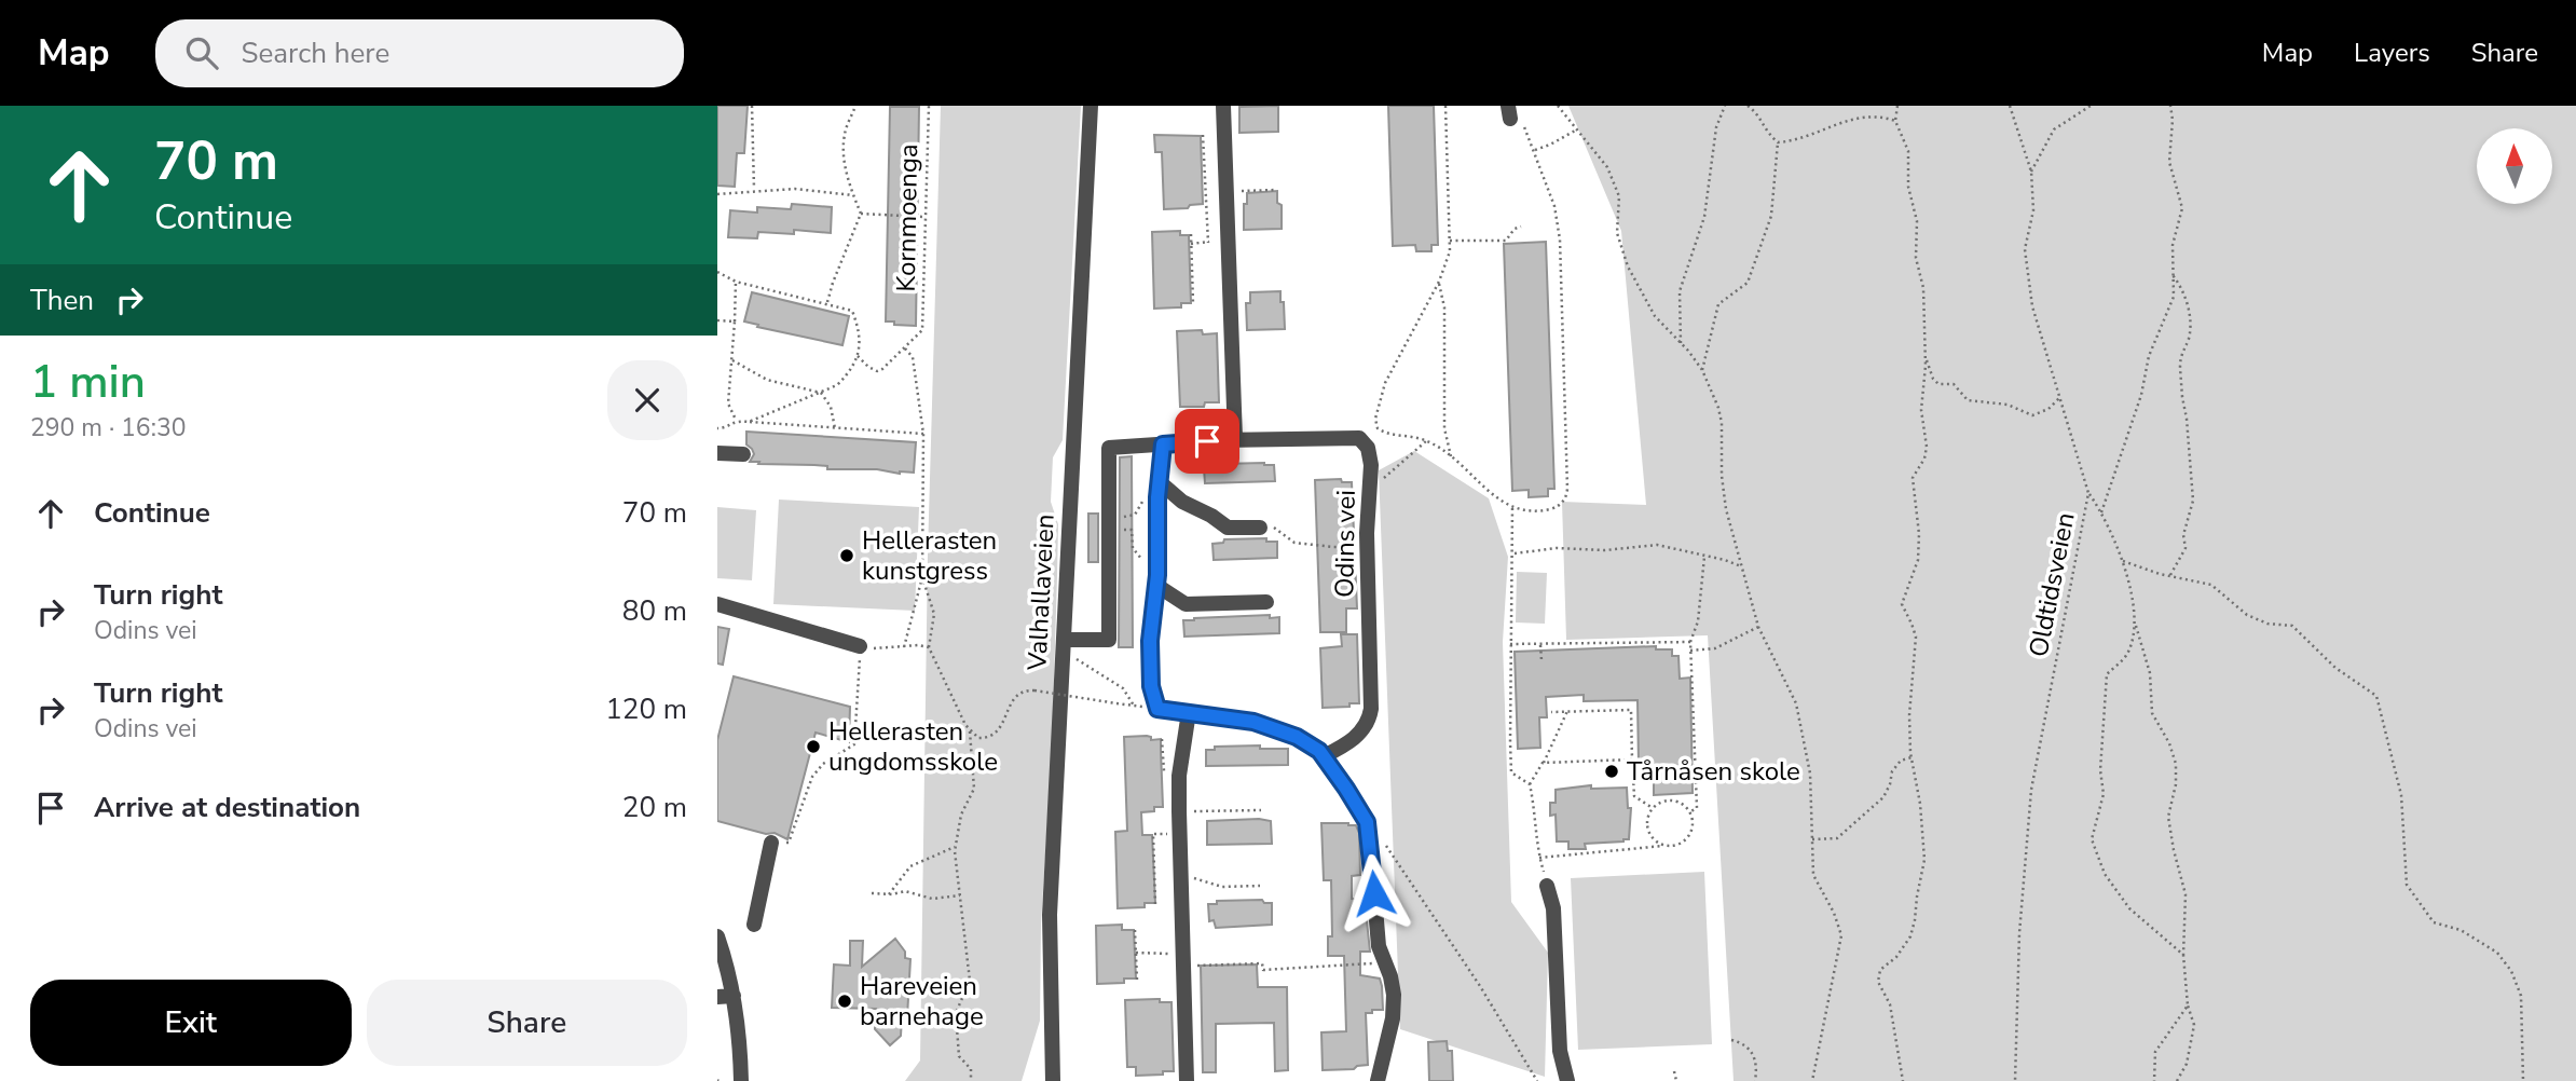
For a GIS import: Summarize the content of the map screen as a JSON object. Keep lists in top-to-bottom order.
{
  "streets": {
    "street": ["Odins vei", "Valhallaveien"],
    "path": ["Kornmoenga", "Oldtidsveien"]
  },
  "places": [
    "Hellerasten kunstgress",
    "Hellerasten ungdomsskole",
    "Tårnåsen skole",
    "Hareveien barnehage"
  ],
  "north": "top",
  "page": {
    "header": "Map",
    "search": "Search here",
    "nav": ["Map", "Layers", "Share"],
    "turn": ["70 m", "Continue"],
    "then": "Then",
    "heading": ["1 min", "290 m · 16:30"],
    "list": [
      {
        "name": "Continue",
        "value": "70 m"
      },
      {
        "name": "Turn right",
        "note": "Odins vei",
        "value": "80 m"
      },
      {
        "name": "Turn right",
        "note": "Odins vei",
        "value": "120 m"
      },
      {
        "name": "Arrive at destination",
        "value": "20 m"
      }
    ],
    "buttons": ["Exit", "Share"]
  }
}
